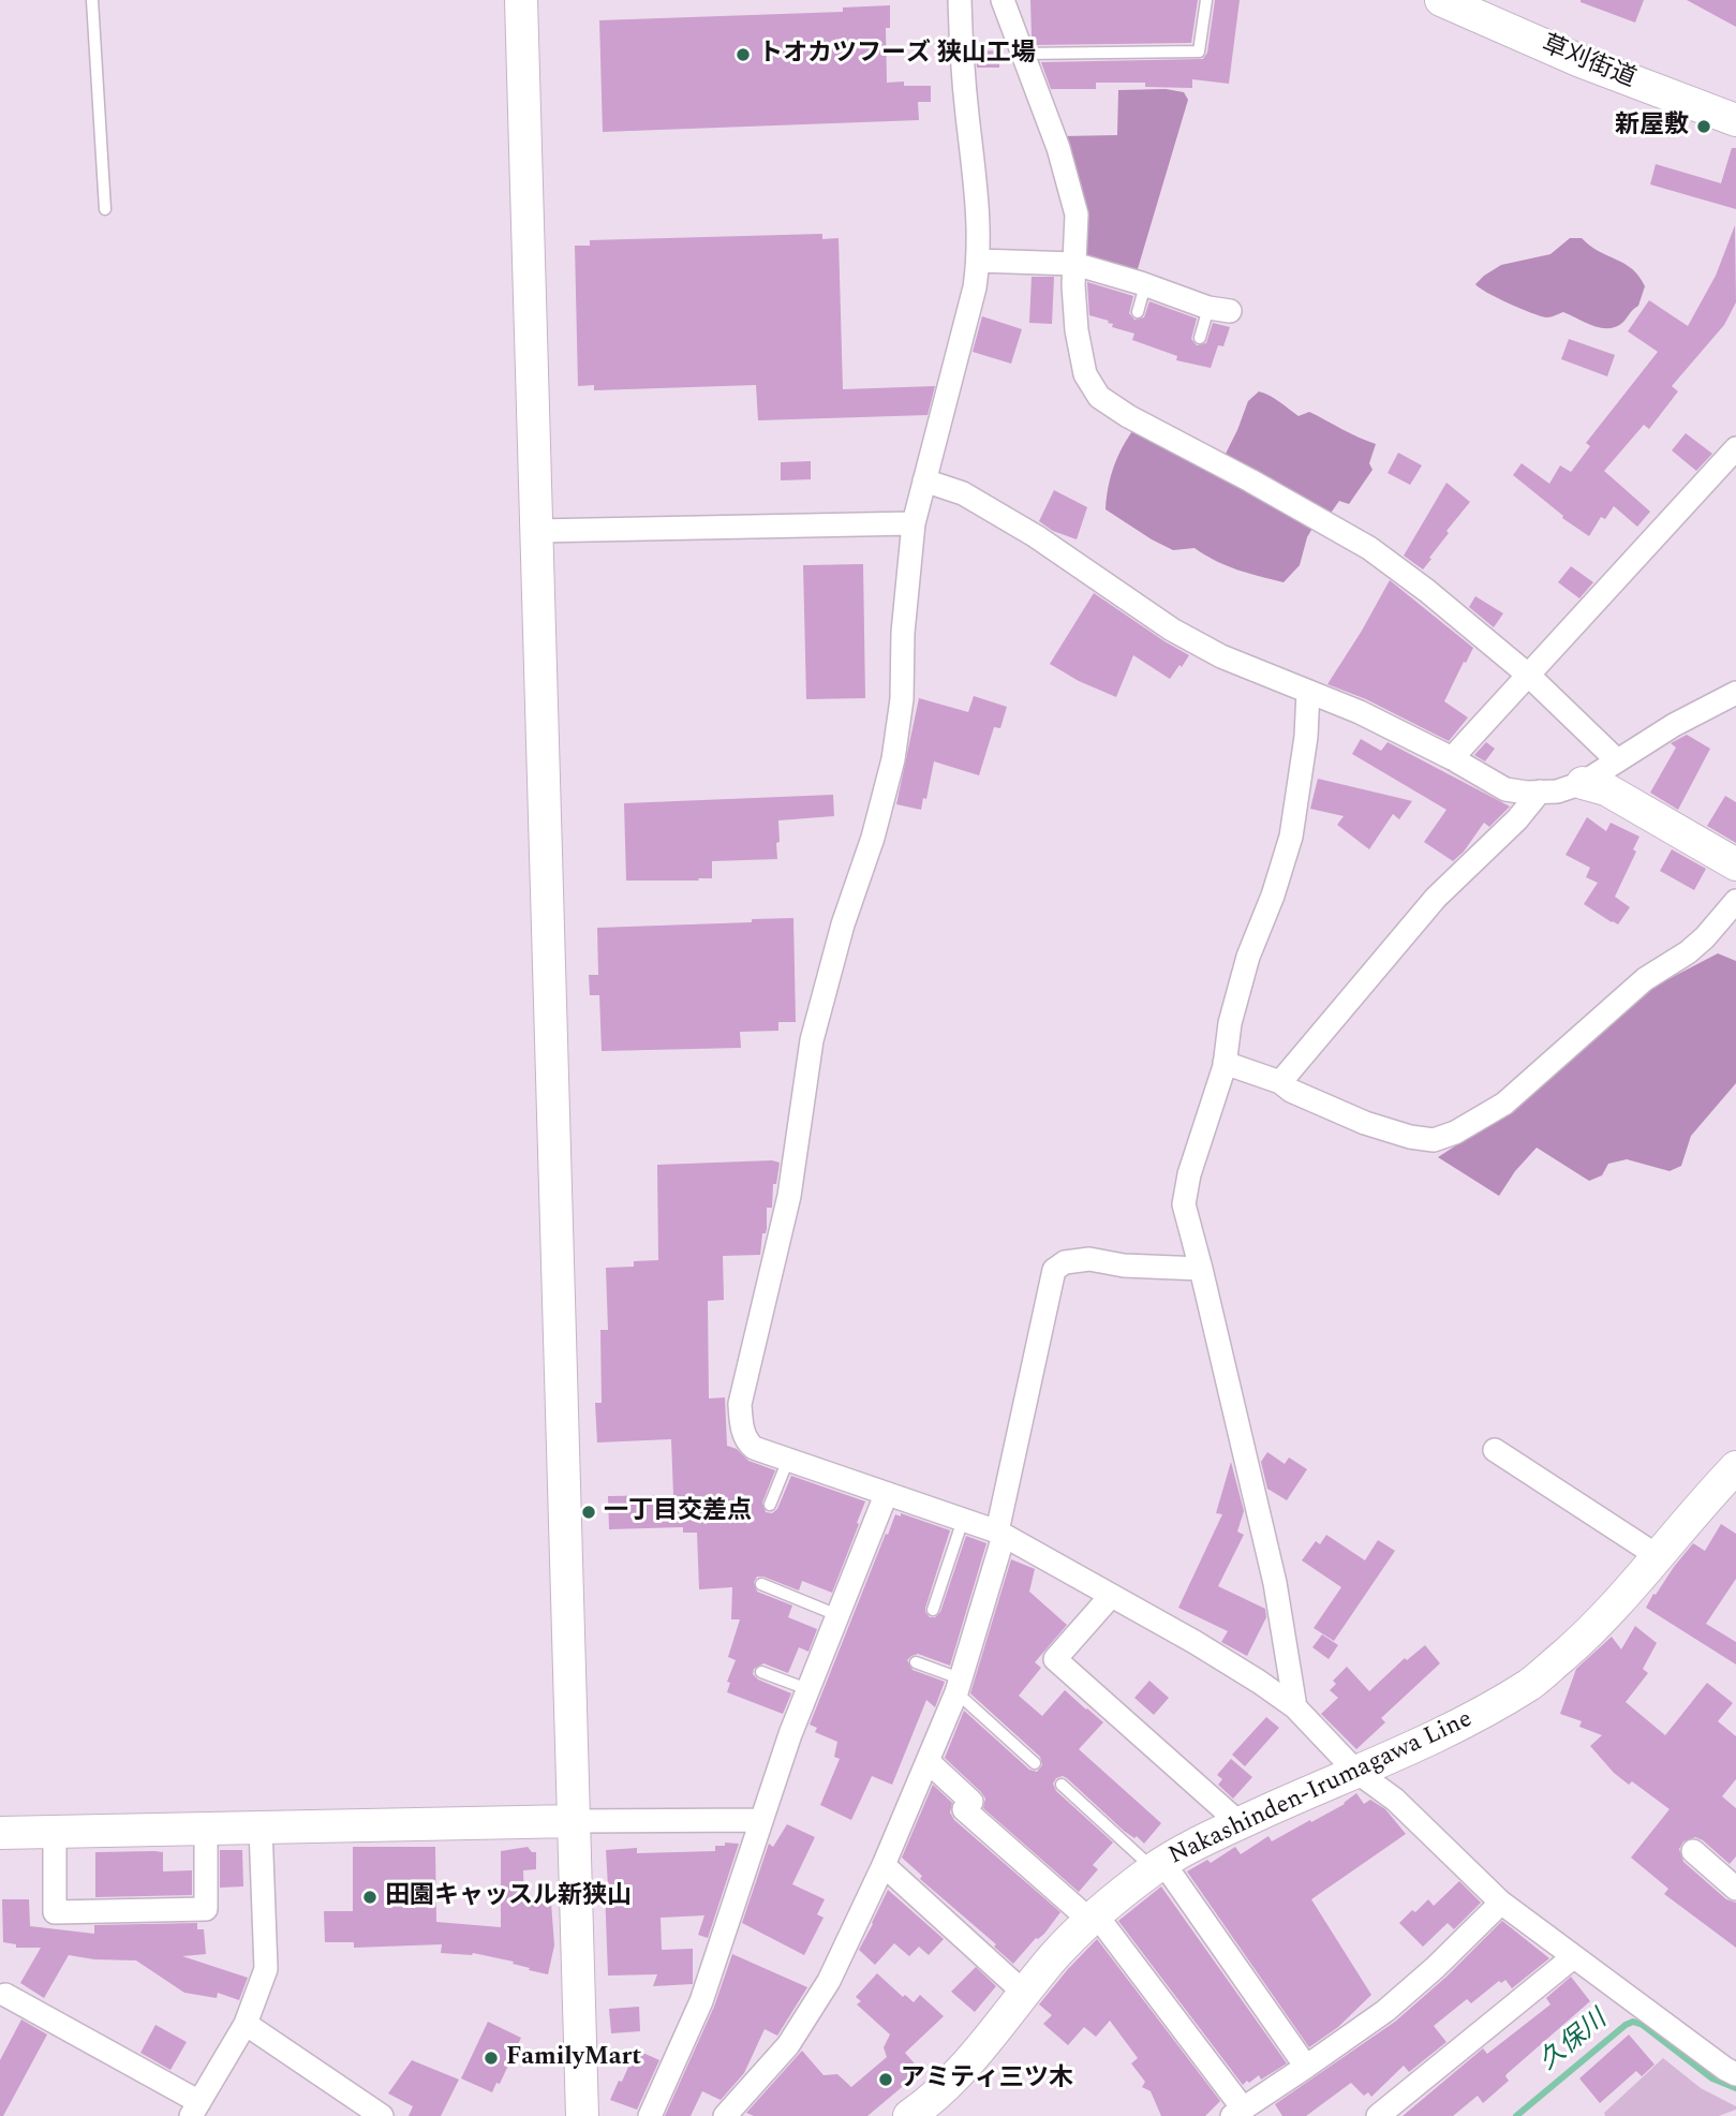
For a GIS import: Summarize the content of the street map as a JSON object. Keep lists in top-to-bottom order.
{
  "streets": {
    "street": ["草刈街道", "Nakashinden-Irumagawa Line"]
  },
  "water": ["久保川"],
  "places": [
    "トオカツフーズ 狭山工場",
    "新屋敷",
    "一丁目交差点",
    "田園キャッスル新狭山",
    "FamilyMart",
    "アミティ三ツ木"
  ]
}
